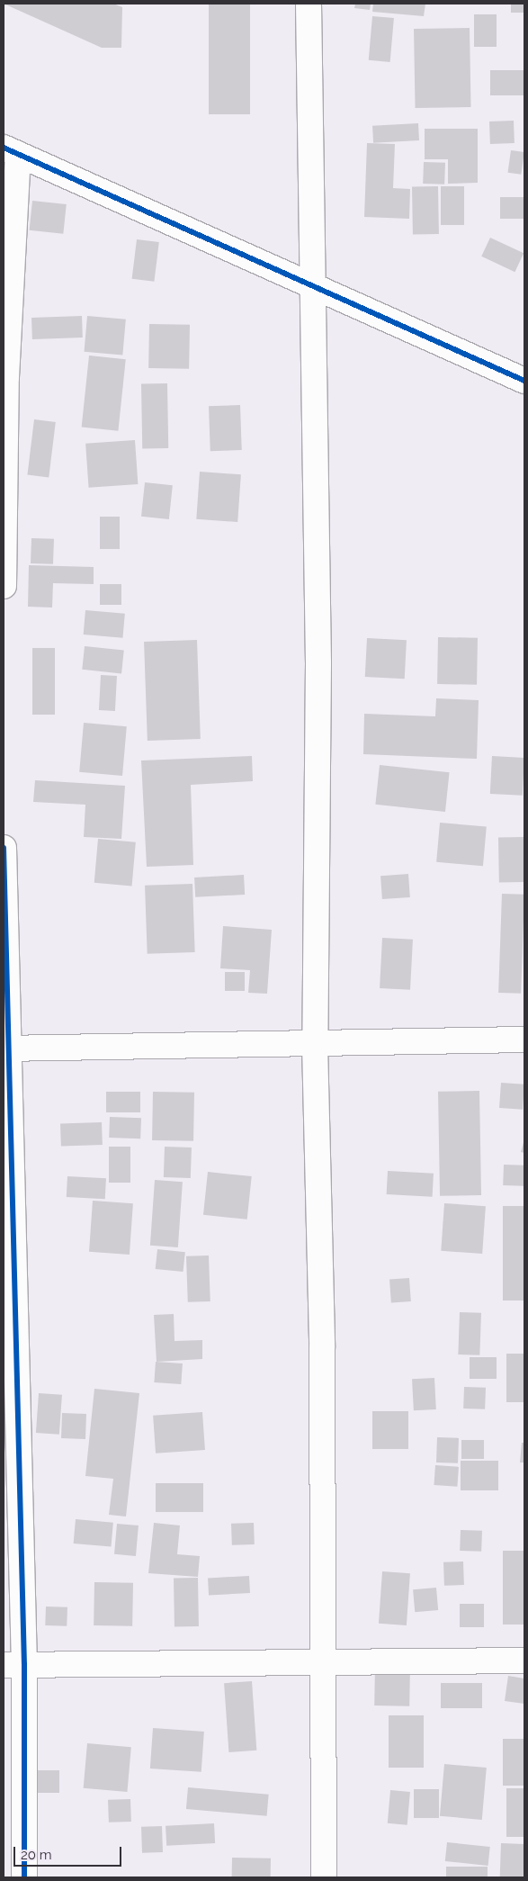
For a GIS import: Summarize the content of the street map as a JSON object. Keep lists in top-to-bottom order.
{
  "scale_bar": "20 m"
}
